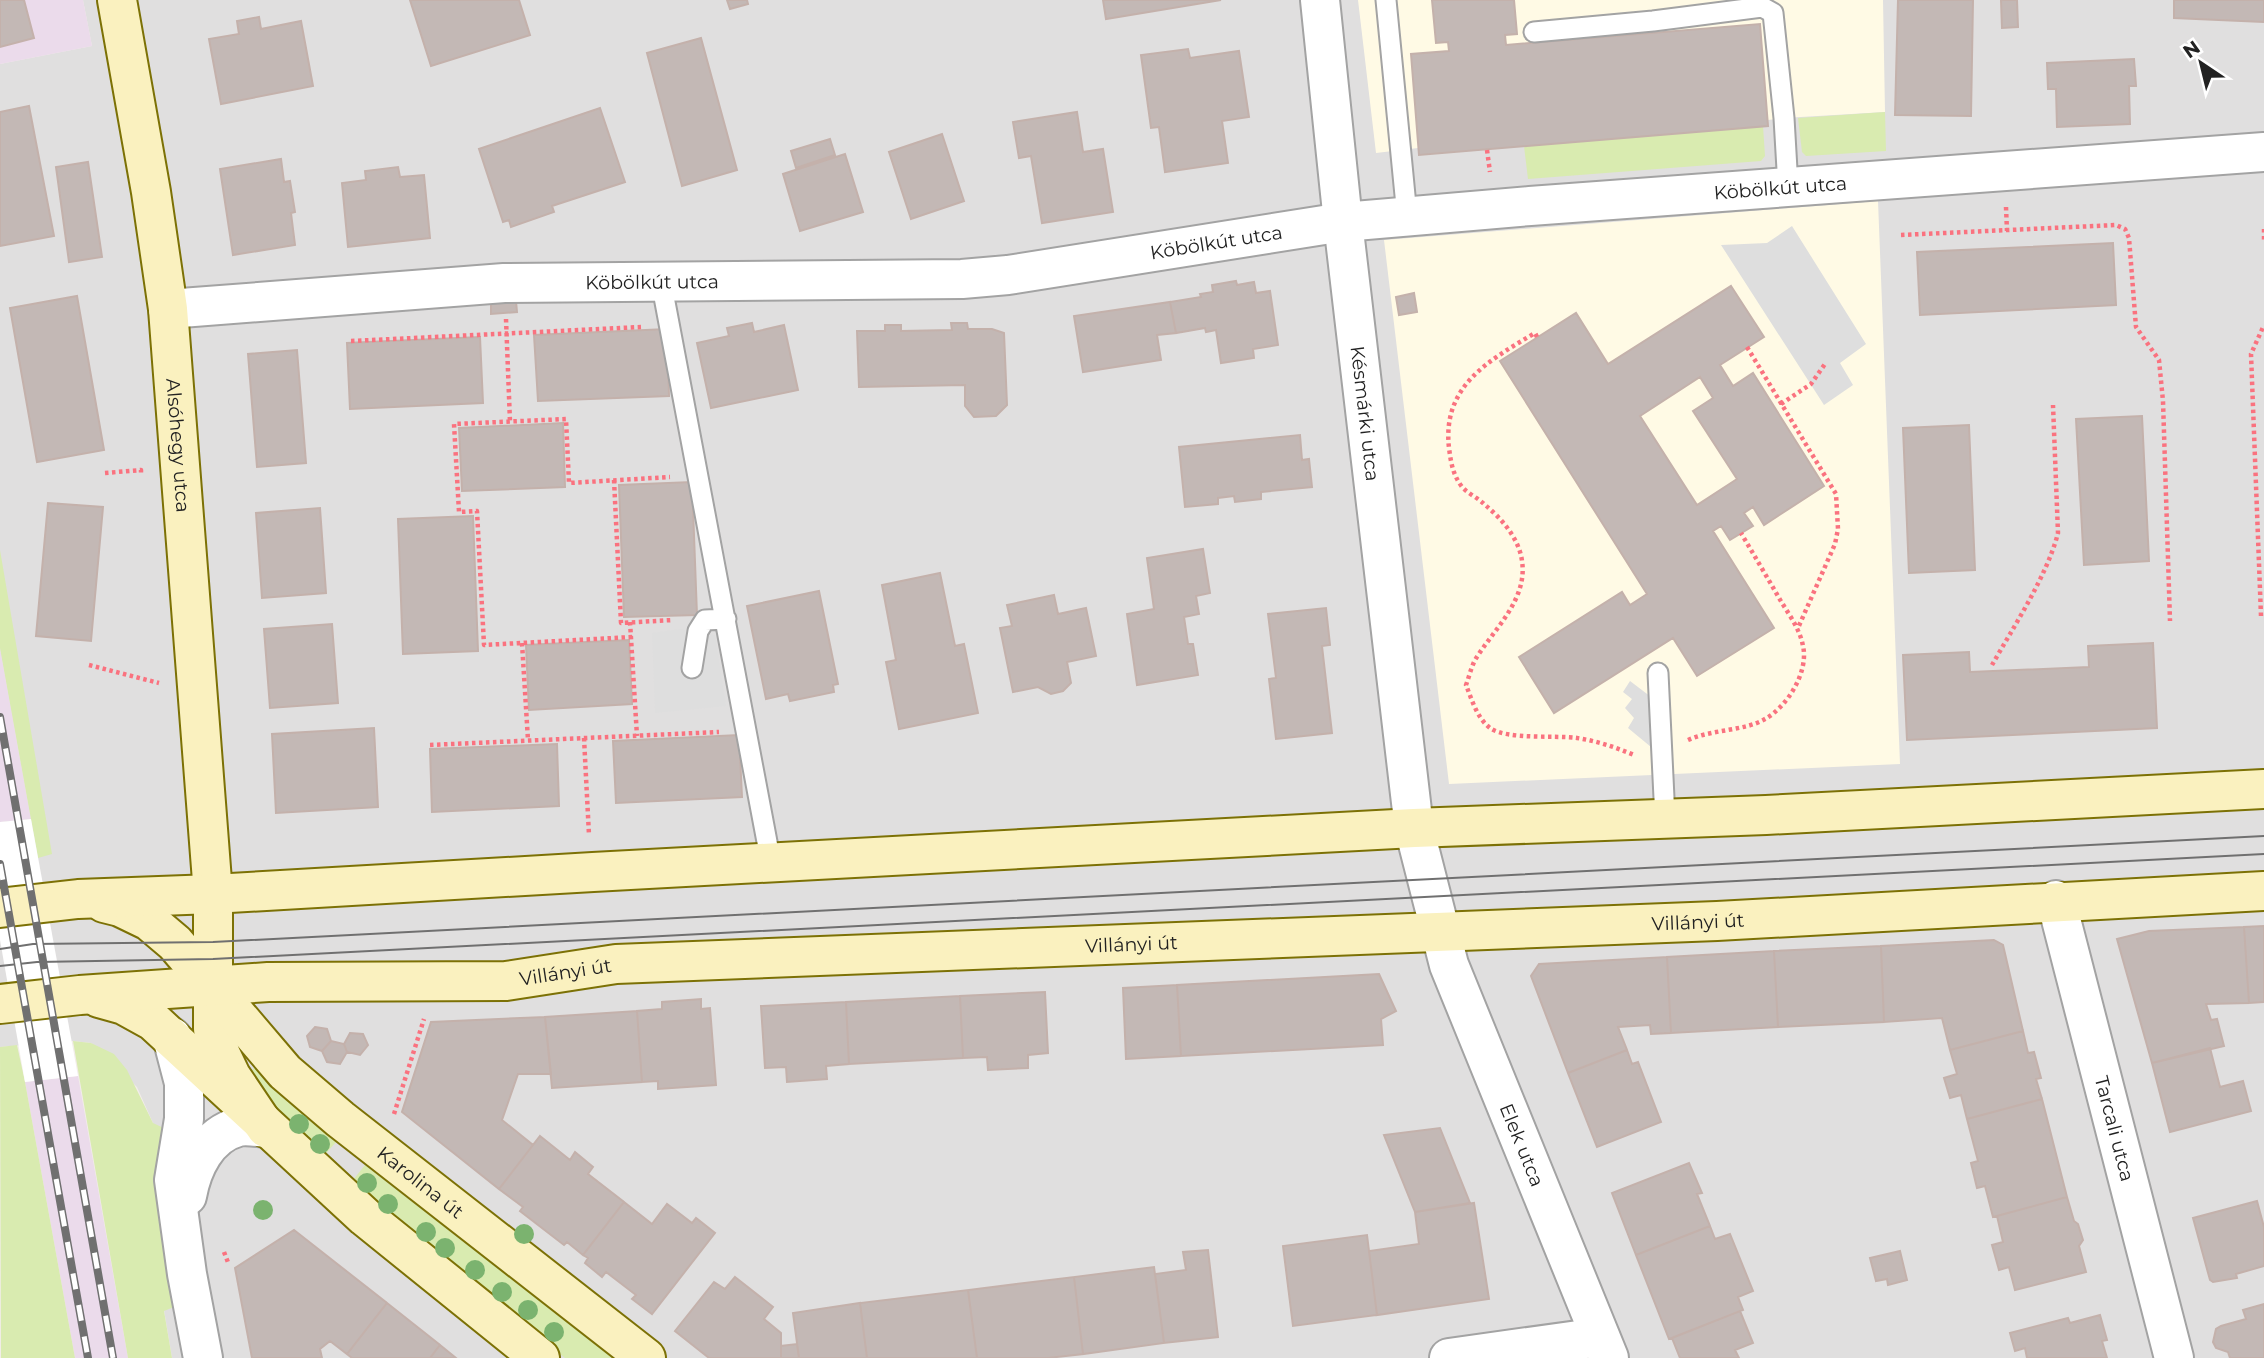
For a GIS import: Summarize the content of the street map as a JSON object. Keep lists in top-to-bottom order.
{
  "streets": {
    "street": [
      "Köbölkút utca",
      "Késmárki utca",
      "Alsóhegy utca",
      "Villányi út",
      "Tarcali utca",
      "Elek utca",
      "Karolina út"
    ]
  },
  "crossings": [
    ["Köbölkút utca", "Késmárki utca"],
    ["Köbölkút utca", "Alsóhegy utca"],
    ["Késmárki utca", "Villányi út"],
    ["Késmárki utca", "Elek utca"],
    ["Villányi út", "Tarcali utca"],
    ["Villányi út", "Elek utca"],
    ["Villányi út", "Karolina út"]
  ],
  "north": "top left"
}
